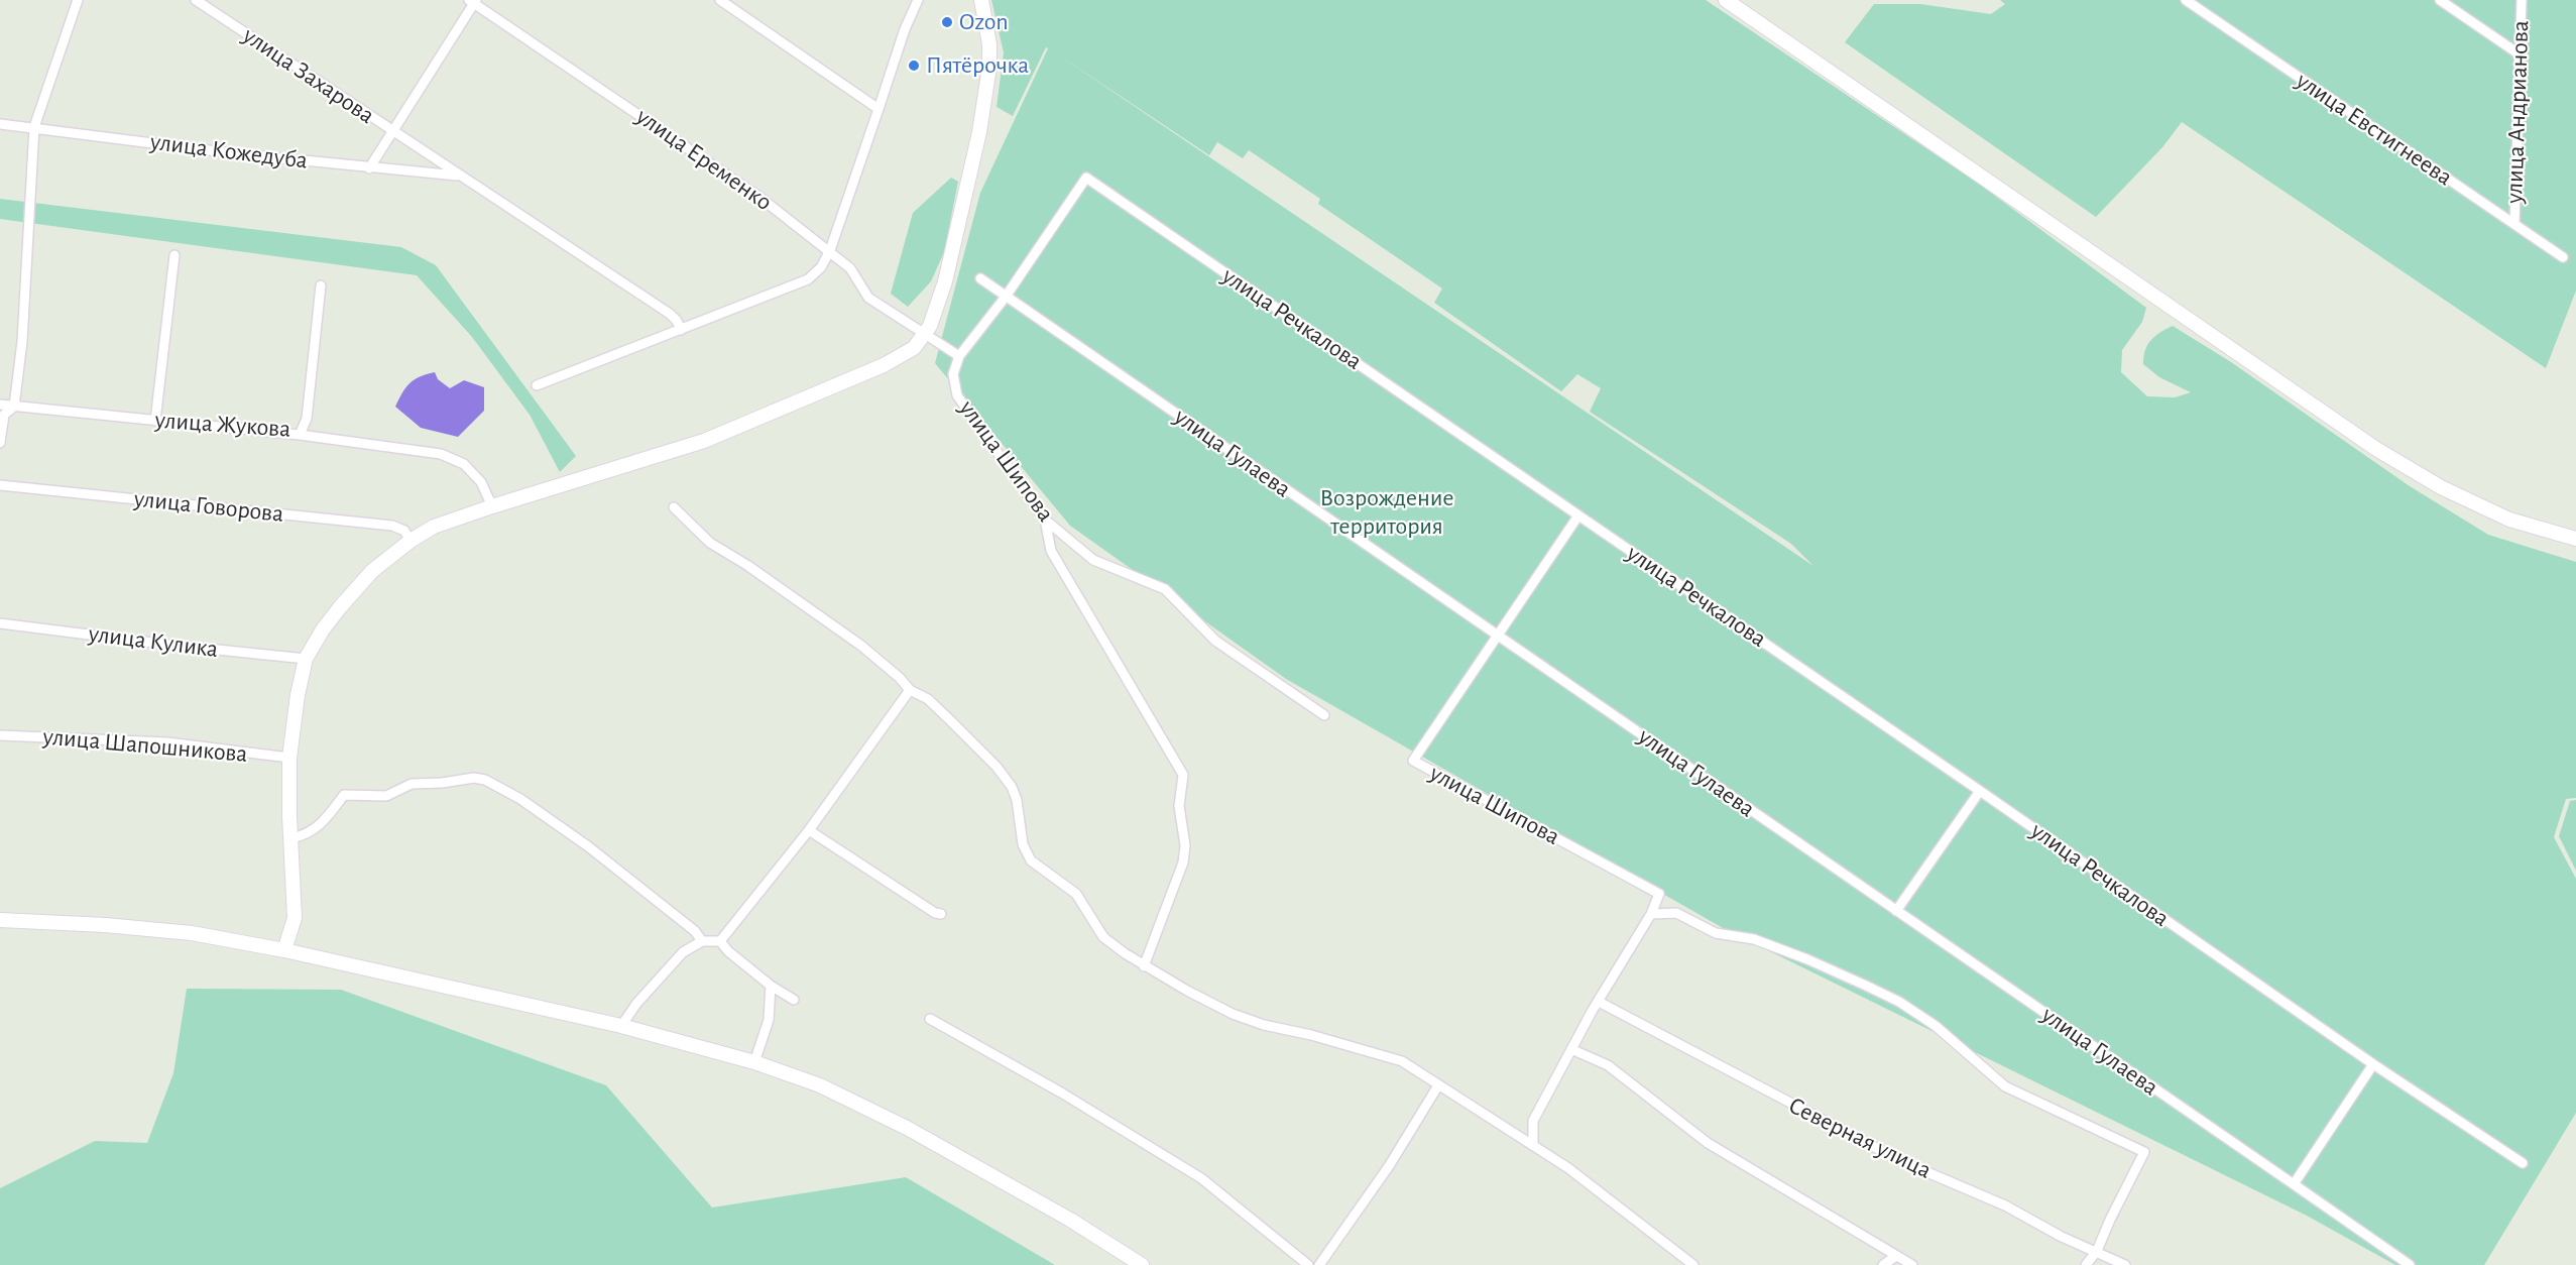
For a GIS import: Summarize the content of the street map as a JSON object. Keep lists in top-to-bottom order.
{
  "streets": {
    "street": [
      "улица Захарова",
      "улица Андрианова",
      "улица Евстигнеева",
      "улица Кожедуба",
      "улица Еременко",
      "улица Речкалова",
      "улица Жукова",
      "улица Гулаева",
      "улица Шипова",
      "улица Говорова",
      "улица Кулика",
      "улица Шапошникова",
      "Северная улица"
    ]
  },
  "crossings": [
    ["улица Захарова", "улица Кожедуба"],
    ["улица Андрианова", "улица Евстигнеева"],
    ["улица Речкалова", "улица Гулаева"],
    ["улица Речкалова", "улица Шипова"],
    ["улица Гулаева", "улица Шипова"]
  ],
  "parks": ["Возрождение территория"],
  "places": ["Ozon", "Пятёрочка"]
}
